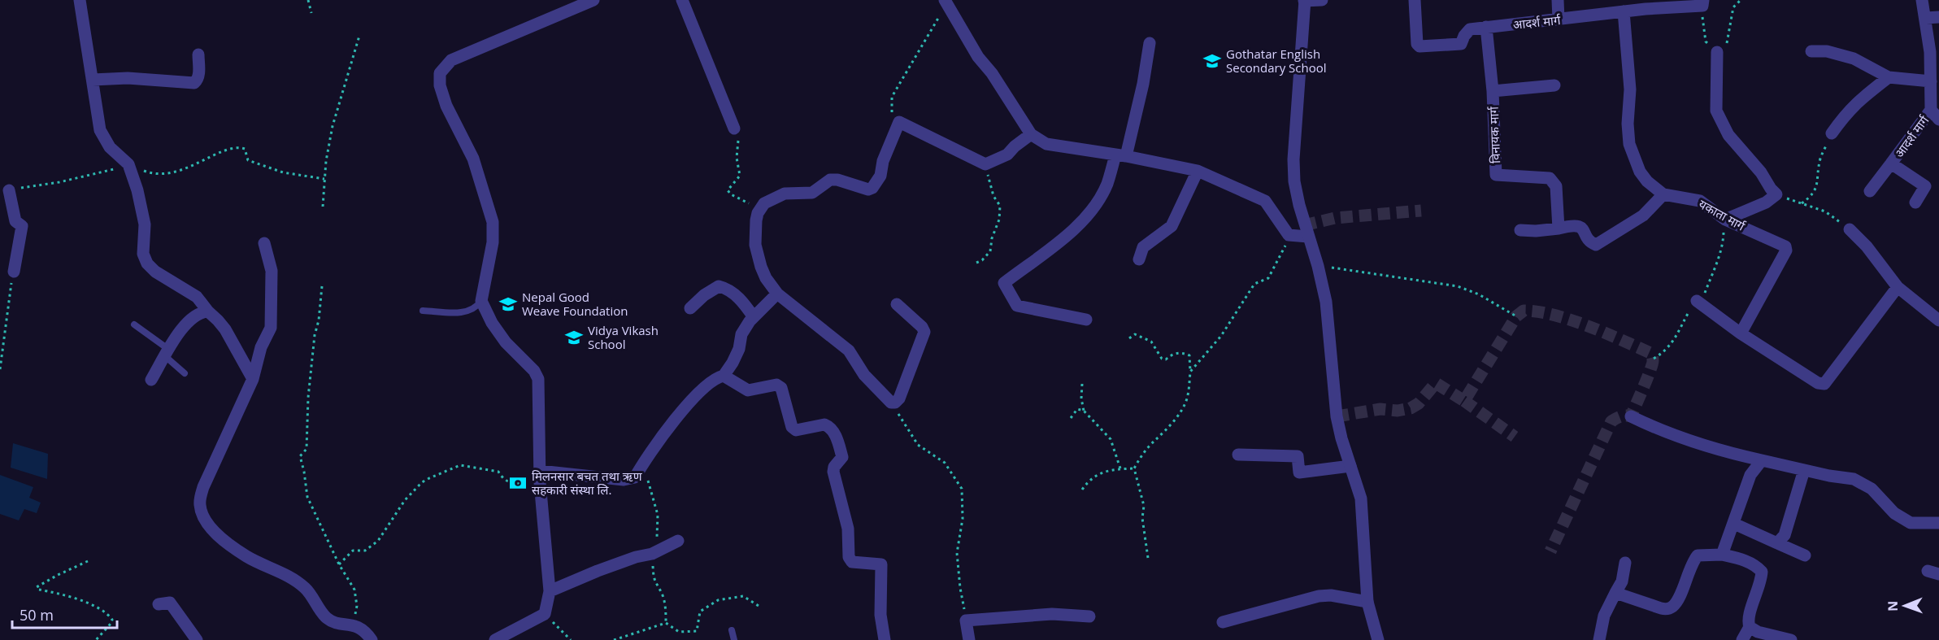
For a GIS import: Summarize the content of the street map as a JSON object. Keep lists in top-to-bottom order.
{
  "streets": {
    "street": ["आदर्श मार्ग", "विनायक मार्ग", "यकाता मार्ग"]
  },
  "crossings": [
    ["आदर्श मार्ग", "विनायक मार्ग"]
  ],
  "places": {
    "school or university": ["Gothatar English Secondary School", "Nepal Good Weave Foundation", "Vidya Vikash School"],
    "bank": ["मिलनसार बचत तथा ऋण सहकारी संस्था लि."]
  },
  "scale_bar": "50 m",
  "north": "left"
}
